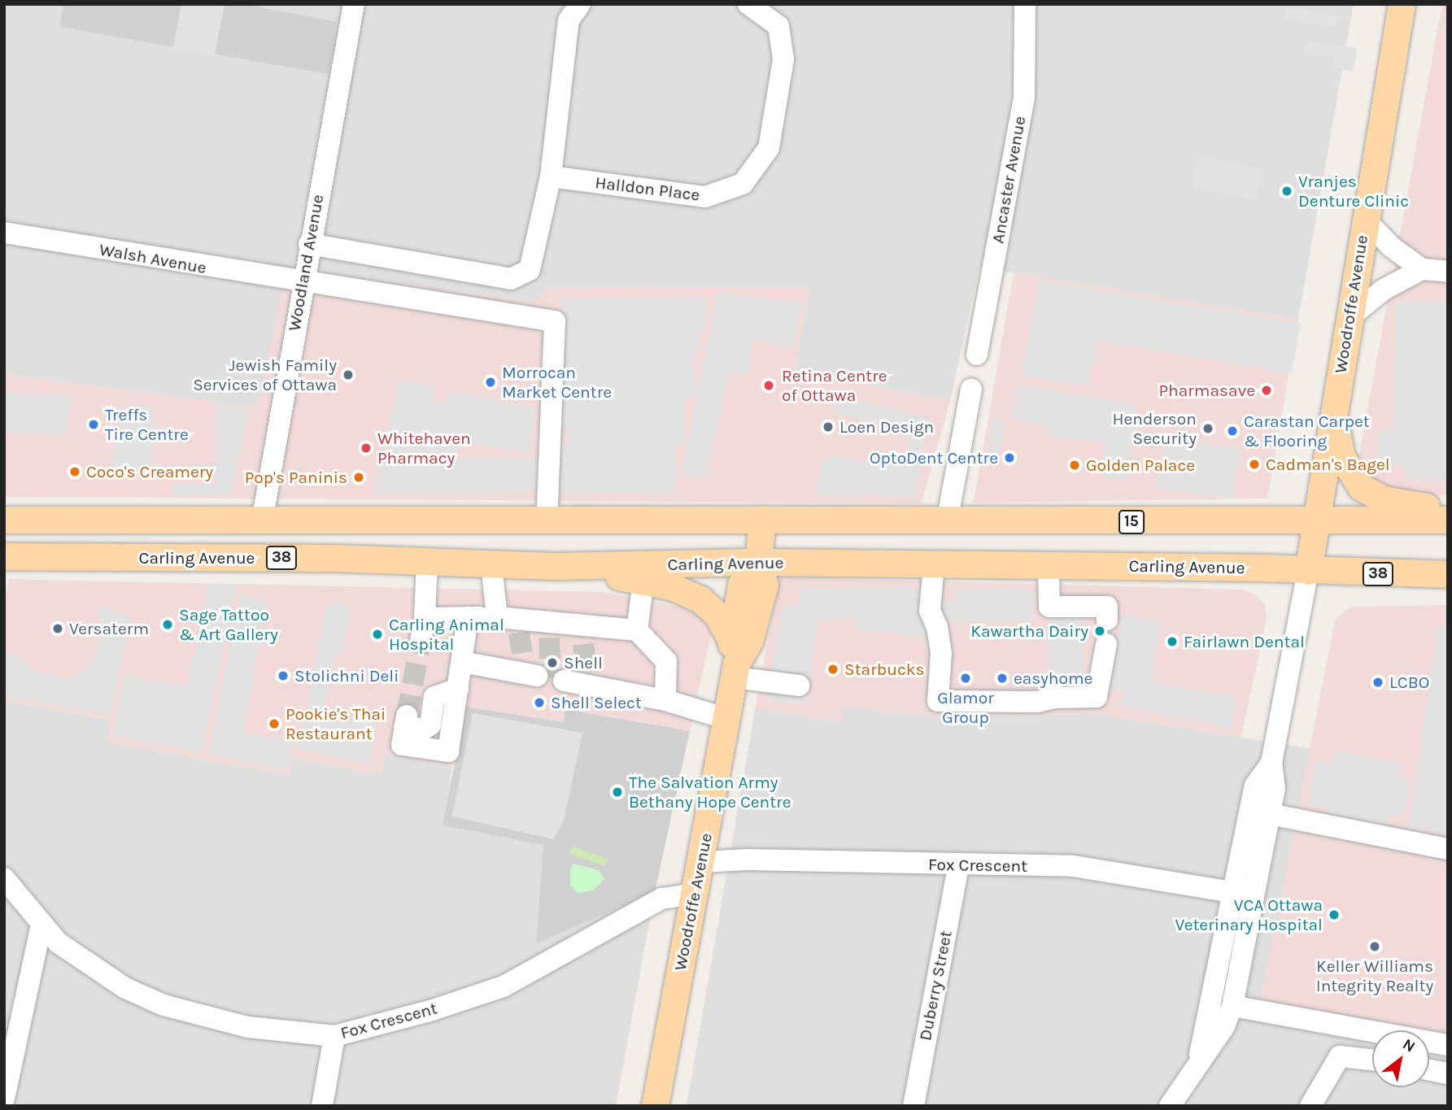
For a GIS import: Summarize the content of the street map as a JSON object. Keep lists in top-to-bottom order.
{
  "streets": {
    "main road": [
      "Woodroffe Avenue",
      "15",
      "Carling Avenue",
      "38"
    ],
    "street": [
      "Ancaster Avenue",
      "Halldon Place",
      "Walsh Avenue",
      "Woodland Avenue",
      "Fox Crescent",
      "Duberry Street"
    ]
  },
  "crossings": [
    ["Walsh Avenue", "Woodland Avenue"],
    ["Walsh Avenue", "38"],
    ["Woodland Avenue", "38"],
    ["Woodroffe Avenue", "15"],
    ["Woodroffe Avenue", "Carling Avenue"],
    ["Woodroffe Avenue", "38"],
    ["Woodroffe Avenue", "Fox Crescent"],
    ["15", "38"],
    ["Fox Crescent", "Duberry Street"]
  ],
  "places": [
    "Vranjes Denture Clinic",
    "Jewish Family Services of Ottawa",
    "Morrocan Market Centre",
    "Retina Centre of Ottawa",
    "Pharmasave",
    "Treffs Tire Centre",
    "Loen Design",
    "Henderson Security",
    "Carastan Carpet & Flooring",
    "Whitehaven Pharmacy",
    "OptoDent Centre",
    "Cadman's Bagel",
    "Golden Palace",
    "Coco's Creamery",
    "Pop's Paninis",
    "Sage Tattoo & Art Gallery",
    "Versaterm",
    "Kawartha Dairy",
    "Carling Animal Hospital",
    "Fairlawn Dental",
    "Shell",
    "Starbucks",
    "Stolichni Deli",
    "Glamor Group",
    "easyhome",
    "LCBO",
    "Shell Select",
    "Pookie's Thai Restaurant",
    "The Salvation Army Bethany Hope Centre",
    "VCA Ottawa Veterinary Hospital",
    "Keller Williams Integrity Realty"
  ],
  "north": "top right"
}
